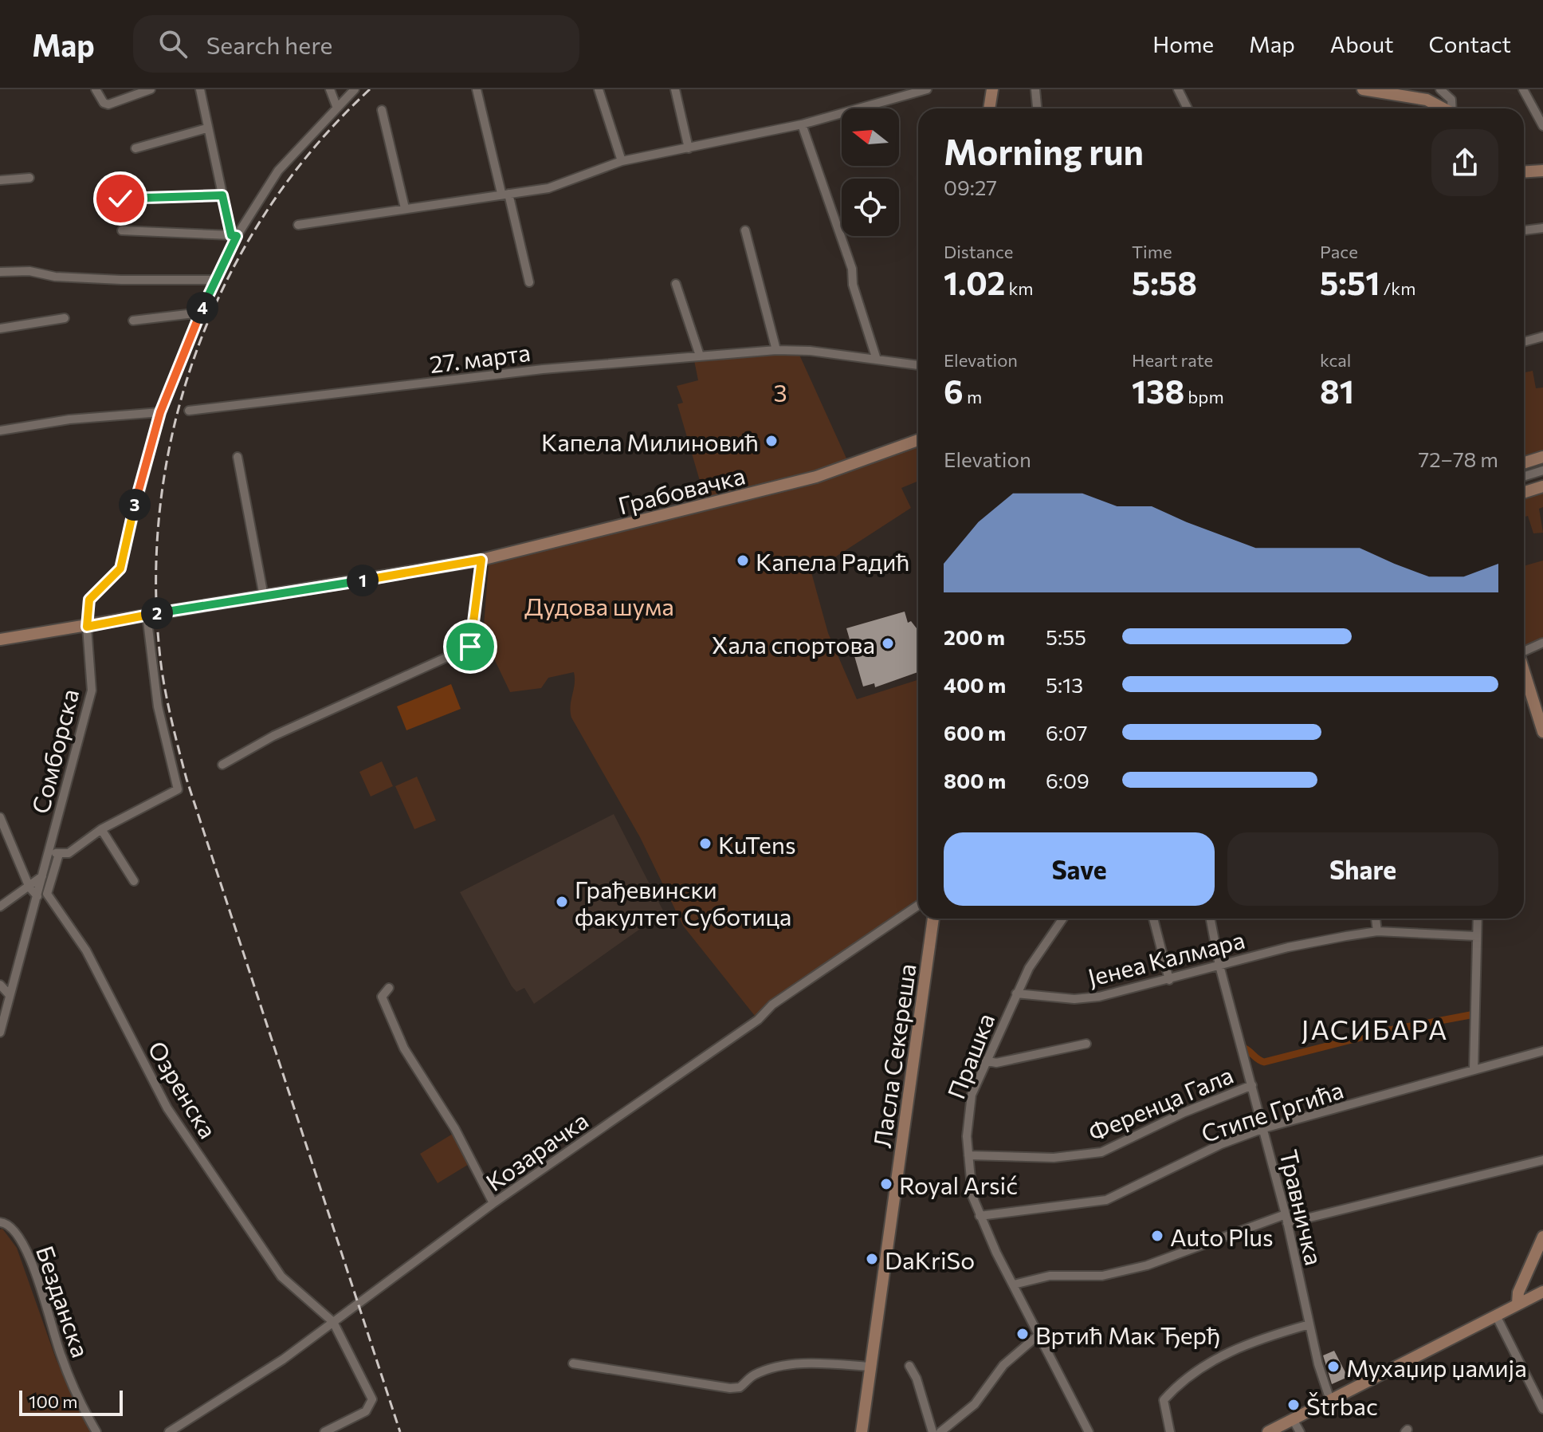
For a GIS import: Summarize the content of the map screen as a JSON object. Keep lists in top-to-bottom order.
{
  "streets": {
    "street": [
      "27. марта",
      "Грабовачка",
      "Сомборска",
      "Јенеа Калмара",
      "Ласла Секереша",
      "Прашка",
      "Озренска",
      "Ференца Гала",
      "Стипе Гргића",
      "Козарачка",
      "Травничка",
      "Безданска"
    ]
  },
  "crossings": [
    ["Грабовачка", "Сомборска"],
    ["Јенеа Калмара", "Прашка"],
    ["Јенеа Калмара", "Травничка"],
    ["Прашка", "Ференца Гала"],
    ["Прашка", "Стипе Гргића"],
    ["Озренска", "Козарачка"],
    ["Ференца Гала", "Травничка"],
    ["Стипе Гргића", "Травничка"]
  ],
  "districts": ["ЈАСИБАРА"],
  "parks": ["3", "Дудова шума"],
  "places": [
    "Капела Милиновић",
    "Капела Радић",
    "Хала спортова",
    "KuTens",
    "Грађевински факултет Суботица",
    "Royal Arsić",
    "Auto Plus",
    "DaKriSo",
    "Вртић Мак Ђерђ",
    "Мухаџир џамија",
    "Štrbac"
  ],
  "scale_bar": "100 m",
  "north": "left",
  "page": {
    "header": "Map",
    "search": "Search here",
    "nav": [
      "Home",
      "Map",
      "About",
      "Contact"
    ],
    "heading": ["Morning run", "09:27"],
    "stats": [
      ["Distance", "1.02 km"],
      ["Time", "5:58"],
      ["Pace", "5:51 /km"],
      ["Elevation", "6 m"],
      ["Heart rate", "138 bpm"],
      ["kcal", "81"]
    ],
    "pins": [
      "4",
      "3",
      "1",
      "2"
    ],
    "chart": ["Elevation", "72–78 m"],
    "list": [
      {
        "name": "200 m",
        "note": "5:55"
      },
      {
        "name": "400 m",
        "note": "5:13"
      },
      {
        "name": "600 m",
        "note": "6:07"
      },
      {
        "name": "800 m",
        "note": "6:09"
      }
    ],
    "buttons": ["Save", "Share"],
    "scale": "100 m"
  }
}
